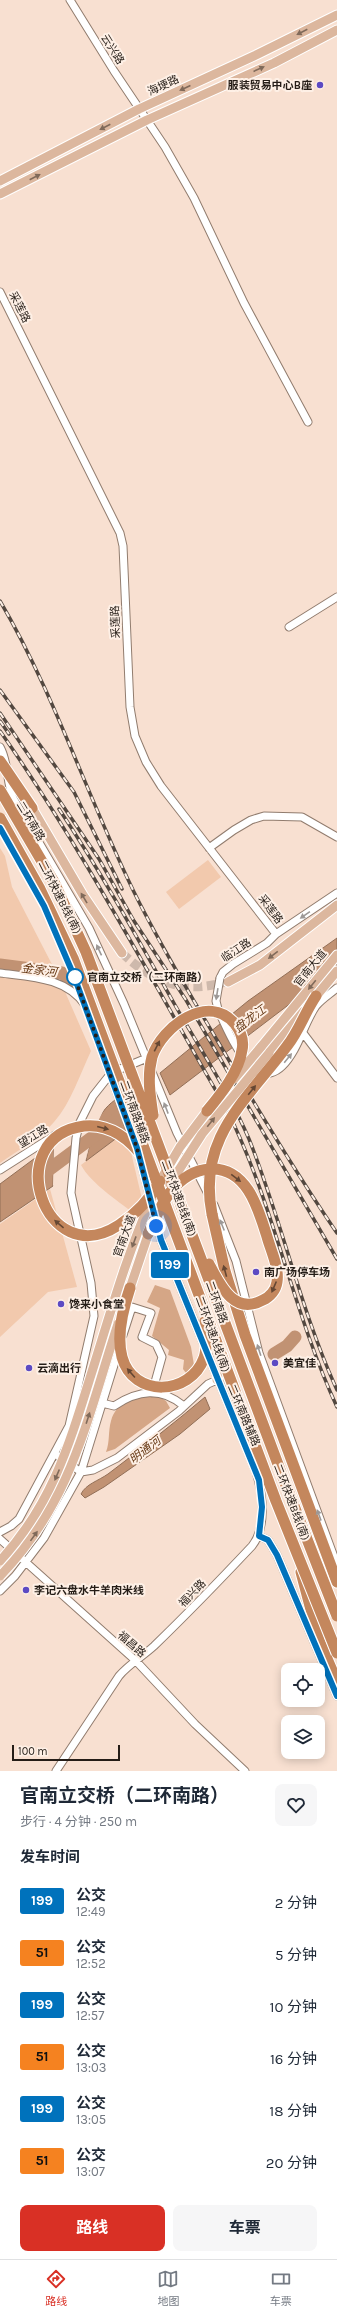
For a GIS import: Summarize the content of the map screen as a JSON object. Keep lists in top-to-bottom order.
{
  "streets": {
    "highway": ["二环快速B线(南)", "二环快速A线(南)"],
    "main road": ["海埂路", "二环南路", "官南大道"],
    "street": [
      "云兴路",
      "采莲路",
      "临江路",
      "二环南路辅路",
      "望江路",
      "福兴路",
      "福昌路"
    ]
  },
  "crossings": [
    ["云兴路", "海埂路"],
    ["采莲路", "临江路"],
    ["二环南路", "二环南路辅路"],
    ["二环快速B线(南)", "官南大道"],
    ["二环南路辅路", "福兴路"],
    ["福兴路", "福昌路"]
  ],
  "water": ["金家河", "盘龙江", "明通河"],
  "places": [
    "服装贸易中心B座",
    "官南立交桥（二环南路）",
    "南广场停车场",
    "馋来小食堂",
    "美宜佳",
    "云滴出行",
    "李记六盘水牛羊肉米线"
  ],
  "lines": ["bus line 199"],
  "scale_bar": "100 m",
  "page": {
    "on_map": "199",
    "scale": "100 m",
    "heading": [
      ["官南立交桥（二环南路）", "步行 · 4 分钟 · 250 m"],
      "发车时间"
    ],
    "list": [
      {
        "mark": "199",
        "name": "公交",
        "note": "12:49",
        "value": "2 分钟"
      },
      {
        "mark": "51",
        "name": "公交",
        "note": "12:52",
        "value": "5 分钟"
      },
      {
        "mark": "199",
        "name": "公交",
        "note": "12:57",
        "value": "10 分钟"
      },
      {
        "mark": "51",
        "name": "公交",
        "note": "13:03",
        "value": "16 分钟"
      },
      {
        "mark": "199",
        "name": "公交",
        "note": "13:05",
        "value": "18 分钟"
      },
      {
        "mark": "51",
        "name": "公交",
        "note": "13:07",
        "value": "20 分钟"
      }
    ],
    "buttons": ["路线", "车票"],
    "tabs": ["路线", "地图", "车票"]
  }
}
